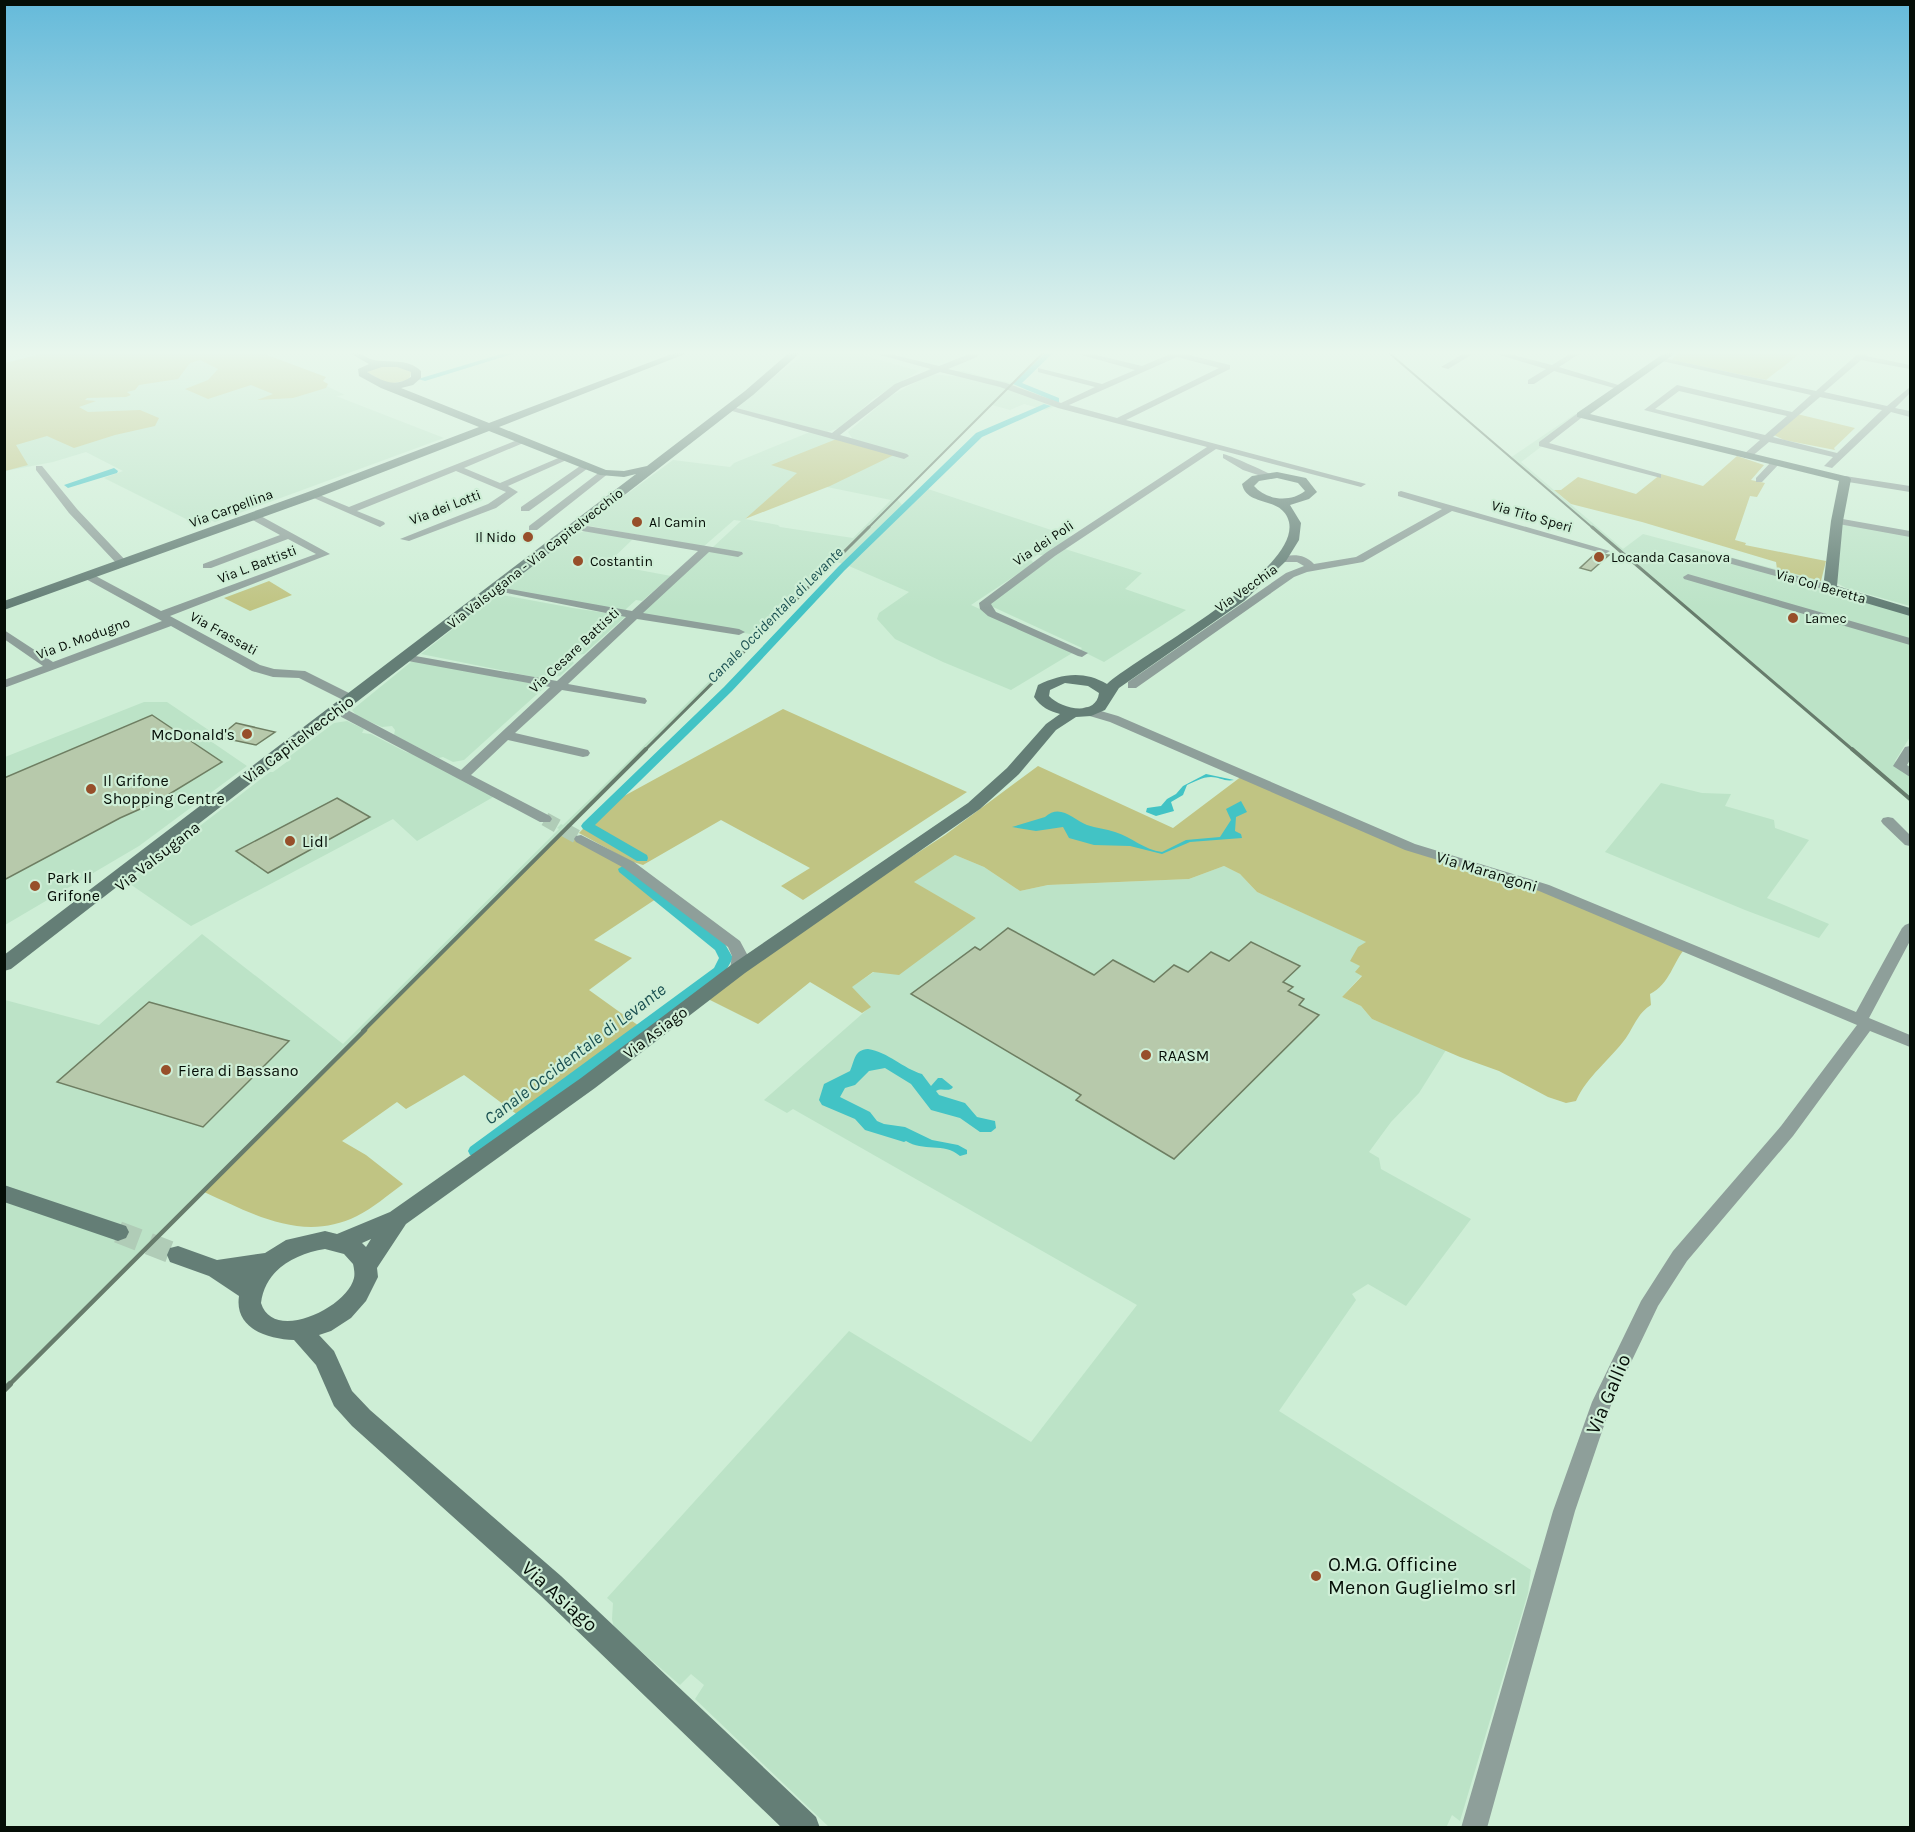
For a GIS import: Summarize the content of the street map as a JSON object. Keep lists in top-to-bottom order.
{
  "streets": {
    "main road": [
      "Via Carpellina",
      "Via Valsugana - Via Capitelvecchio",
      "Via Col Beretta",
      "Via Capitelvecchio",
      "Via Valsugana",
      "Via Asiago"
    ],
    "street": [
      "Via dei Lotti",
      "Via Tito Speri",
      "Via dei Poli",
      "Via L. Battisti",
      "Via Vecchia",
      "Via Frassati",
      "Via D. Modugno",
      "Via Cesare Battisti",
      "Via Marangoni",
      "Via Gallio"
    ]
  },
  "crossings": [
    ["Via Carpellina", "Via L. Battisti"],
    ["Via Carpellina", "Via Frassati"],
    ["Via Tito Speri", "Via Vecchia"],
    ["Via Valsugana - Via Capitelvecchio", "Via Valsugana"],
    ["Via L. Battisti", "Via Frassati"],
    ["Via L. Battisti", "Via D. Modugno"],
    ["Via Vecchia", "Via Asiago"],
    ["Via Frassati", "Via D. Modugno"],
    ["Via Frassati", "Via Capitelvecchio"],
    ["Via Frassati", "Via Valsugana"],
    ["Via Capitelvecchio", "Via Valsugana"],
    ["Via Marangoni", "Via Asiago"],
    ["Via Marangoni", "Via Gallio"]
  ],
  "water": ["Canale Occidentale di Levante"],
  "places": [
    "Al Camin",
    "Il Nido",
    "Locanda Casanova",
    "Costantin",
    "Lamec",
    "McDonald's",
    "Il Grifone Shopping Centre",
    "Lidl",
    "Park Il Grifone",
    "RAASM",
    "Fiera di Bassano",
    "O.M.G. Officine Menon Guglielmo srl"
  ]
}
